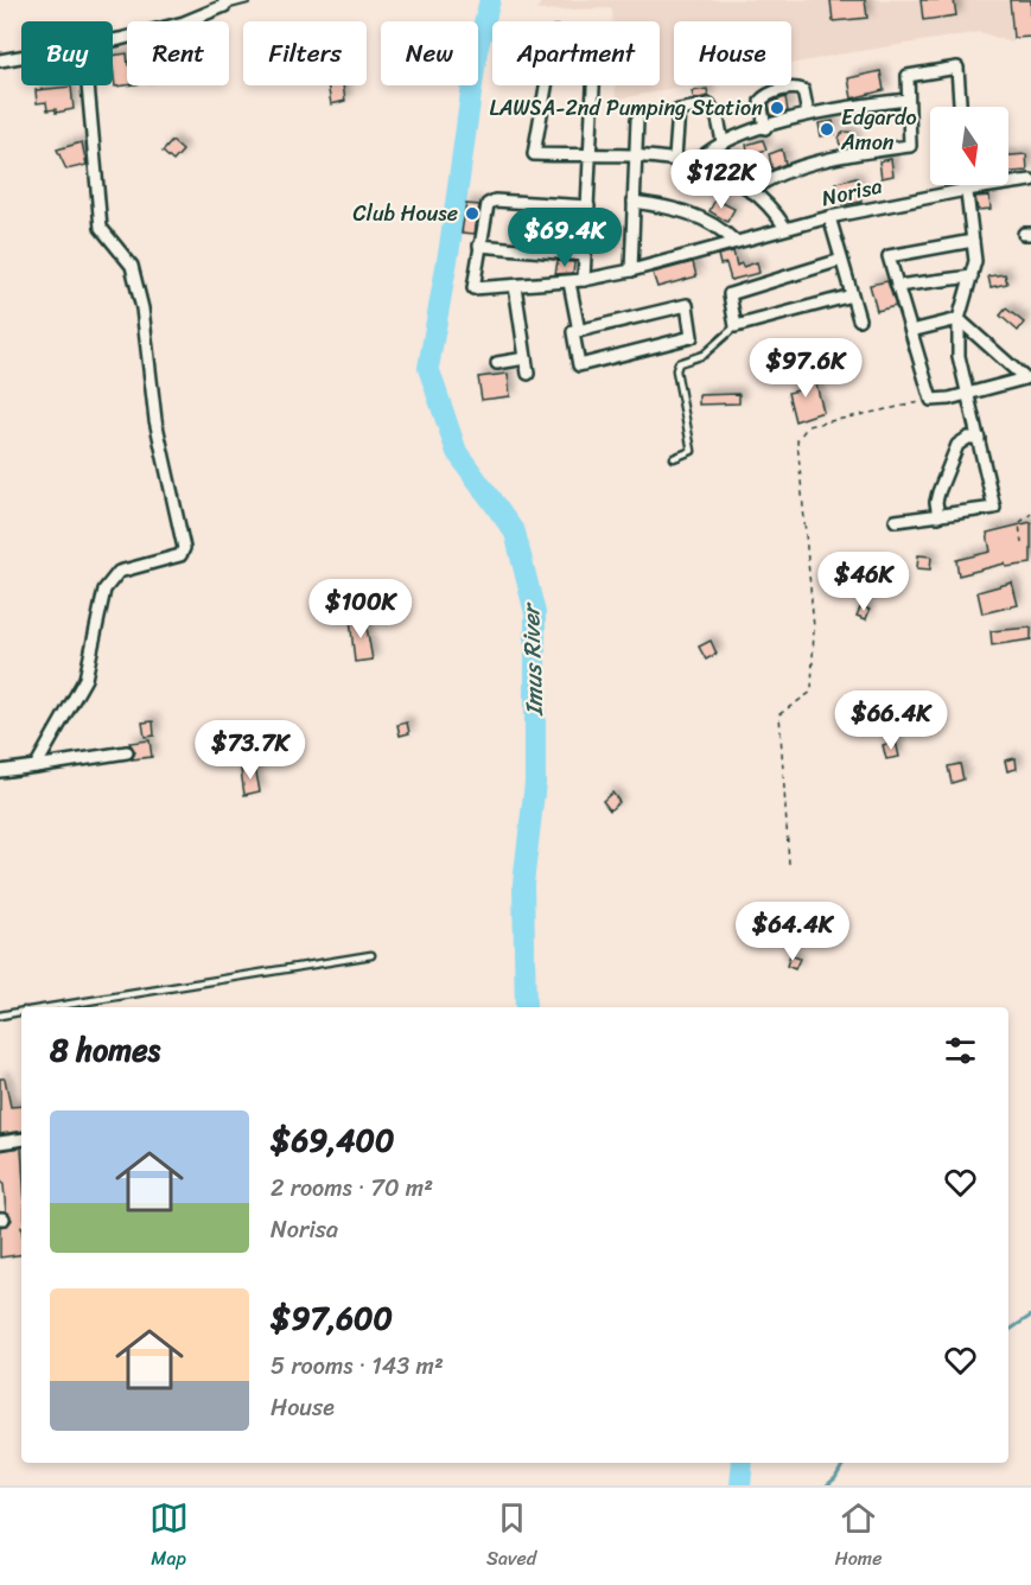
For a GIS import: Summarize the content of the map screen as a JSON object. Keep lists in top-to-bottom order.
{
  "streets": {
    "street": ["Norisa"]
  },
  "water": ["Imus River"],
  "places": ["LAWSA-2nd Pumping Station", "Edgardo Amon", "Club House"],
  "north": "bottom",
  "page": {
    "chip": [
      "Buy",
      "Rent",
      "Filters",
      "New",
      "Apartment",
      "House"
    ],
    "price": [
      "$122K",
      "$69.4K",
      "$97.6K",
      "$46K",
      "$100K",
      "$66.4K",
      "$73.7K",
      "$64.4K"
    ],
    "heading": "8 homes",
    "list": [
      {
        "name": "$69,400",
        "note": "2 rooms · 70 m² · Norisa"
      },
      {
        "name": "$97,600",
        "note": "5 rooms · 143 m² · House"
      }
    ],
    "tabs": ["Map", "Saved", "Home"]
  }
}
